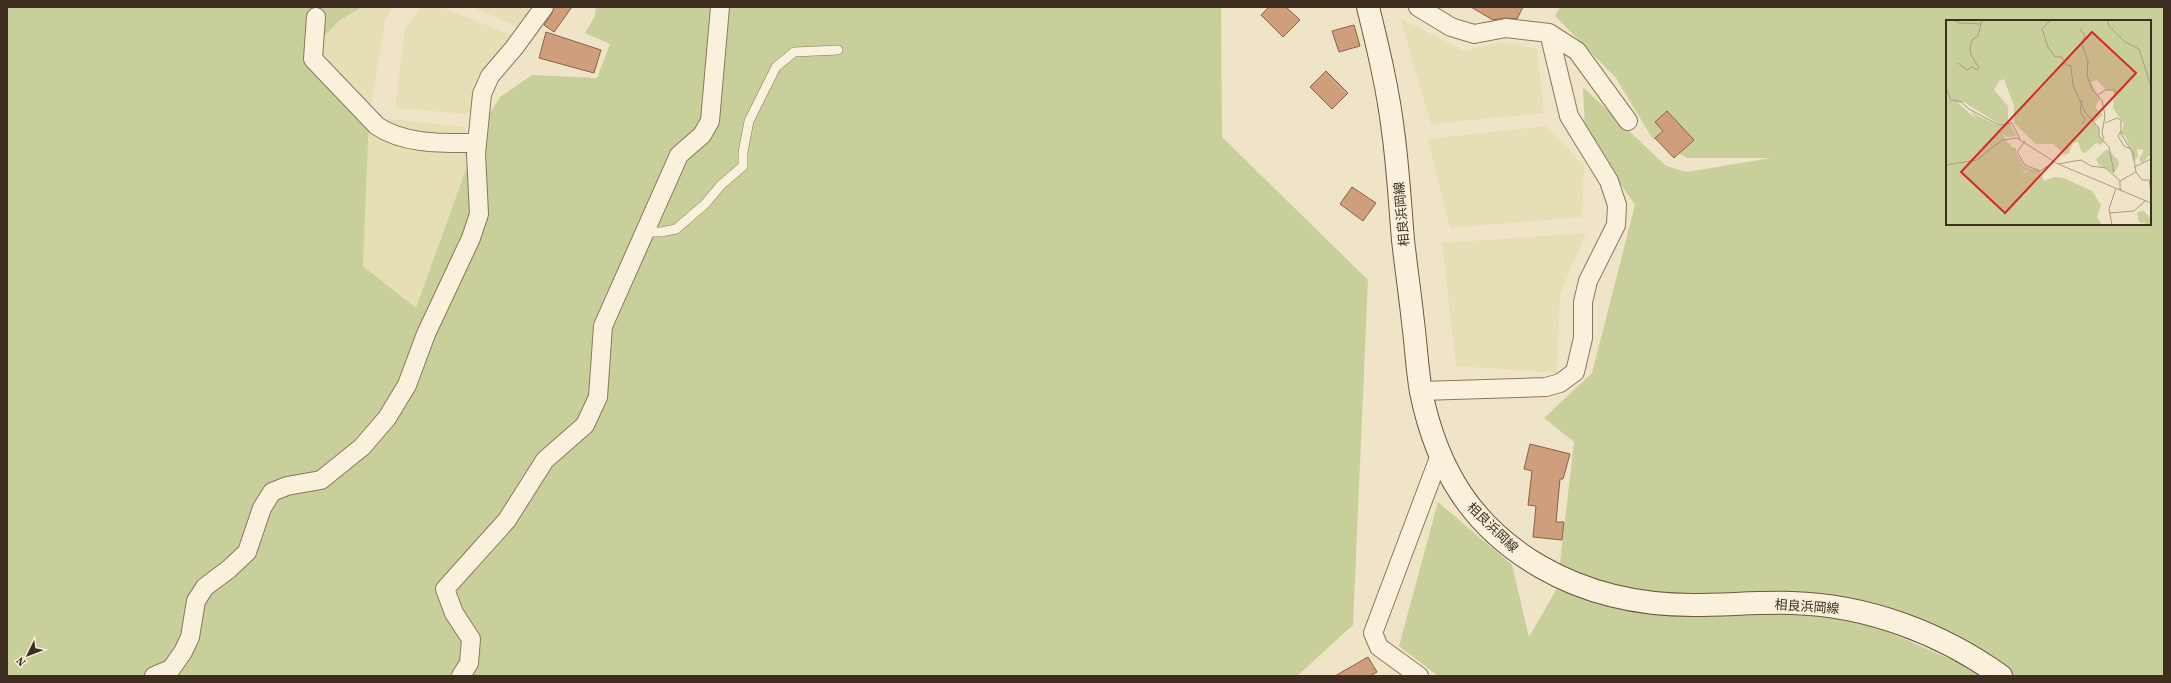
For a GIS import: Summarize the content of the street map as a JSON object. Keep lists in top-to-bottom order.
{
  "streets": {
    "main road": ["相良浜岡線"]
  },
  "north": "bottom left"
}
